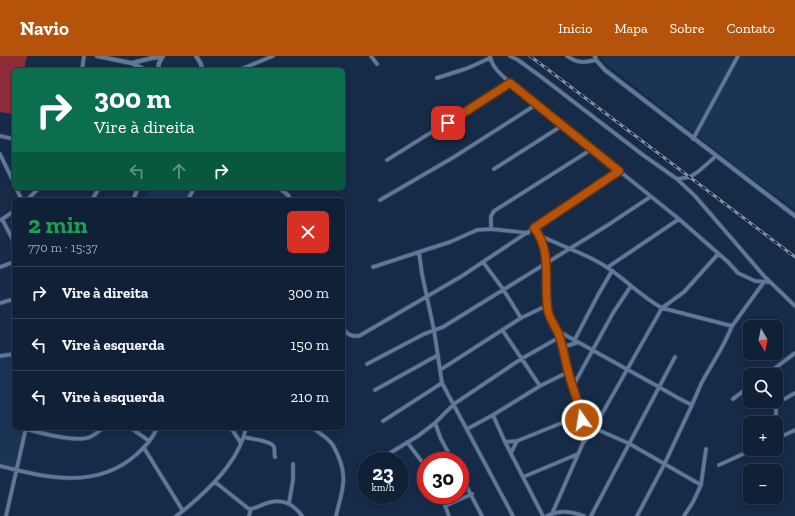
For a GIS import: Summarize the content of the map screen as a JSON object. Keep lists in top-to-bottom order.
{
  "north": "bottom",
  "page": {
    "header": "Navio",
    "nav": [
      "Início",
      "Mapa",
      "Sobre",
      "Contato"
    ],
    "turn": ["300 m", "Vire à direita"],
    "heading": ["2 min", "770 m · 15:37"],
    "list": [
      {
        "name": "Vire à direita",
        "value": "300 m"
      },
      {
        "name": "Vire à esquerda",
        "value": "150 m"
      },
      {
        "name": "Vire à esquerda",
        "value": "210 m"
      }
    ],
    "map_buttons": ["+", "−"],
    "speed": "23 km/h",
    "limit": "30"
  }
}
